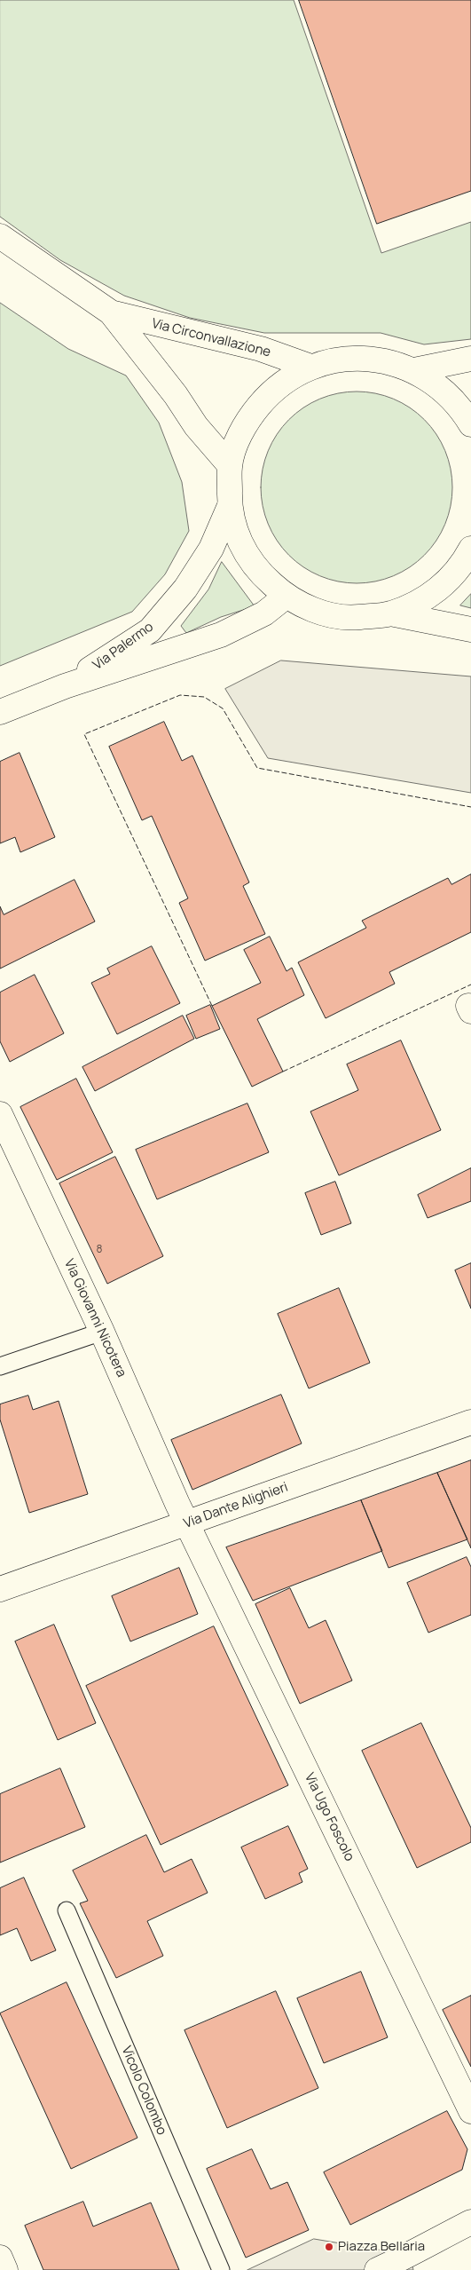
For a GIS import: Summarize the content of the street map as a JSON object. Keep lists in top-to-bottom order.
{
  "streets": {
    "street": [
      "Via Circonvallazione",
      "Via Palermo",
      "Via Giovanni Nicotera",
      "Via Dante Alighieri",
      "Via Ugo Foscolo"
    ],
    "lane": ["Vicolo Colombo"]
  },
  "crossings": [
    ["Via Giovanni Nicotera", "Via Dante Alighieri"],
    ["Via Giovanni Nicotera", "Via Ugo Foscolo"],
    ["Via Dante Alighieri", "Via Ugo Foscolo"]
  ],
  "places": ["Piazza Bellaria"],
  "house_numbers": ["8"]
}
